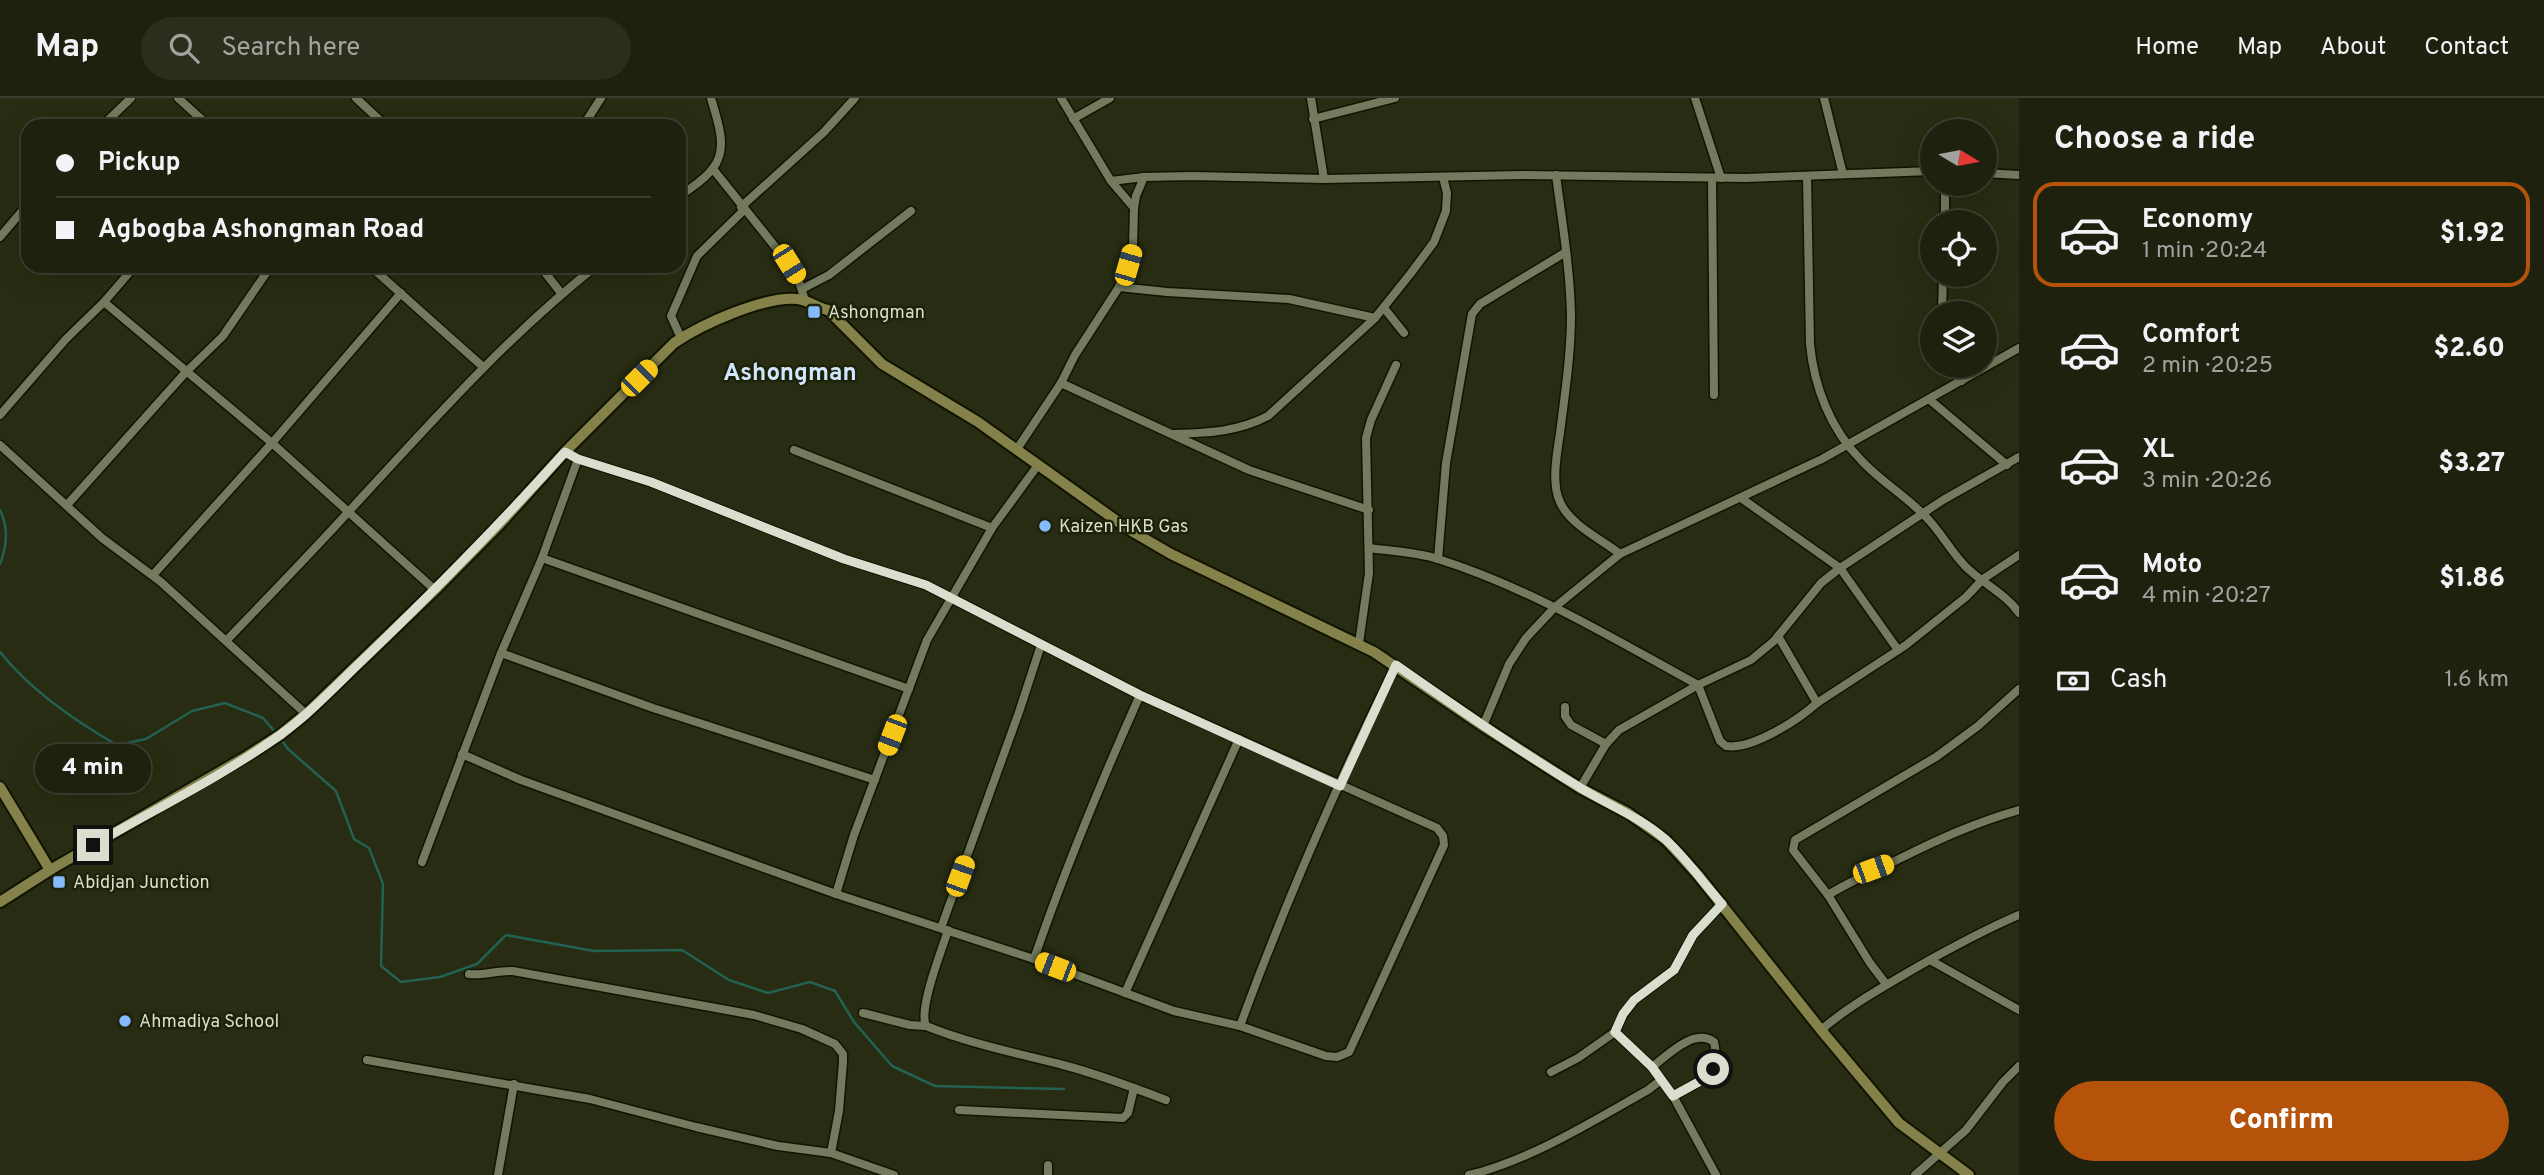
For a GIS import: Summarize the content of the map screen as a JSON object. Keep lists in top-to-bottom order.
{
  "districts": ["Ashongman"],
  "places": {
    "transit": ["Ashongman", "Abidjan Junction"],
    "other": ["Kaizen HKB Gas", "Ahmadiya School"]
  },
  "north": "right",
  "page": {
    "header": "Map",
    "search": "Search here",
    "nav": [
      "Home",
      "Map",
      "About",
      "Contact"
    ],
    "heading": "Choose a ride",
    "banner": ["Pickup", "Agbogba Ashongman Road"],
    "list": [
      {
        "name": "Economy",
        "note": "1 min · 20:24",
        "value": "$1.92"
      },
      {
        "name": "Comfort",
        "note": "2 min · 20:25",
        "value": "$2.60"
      },
      {
        "name": "XL",
        "note": "3 min · 20:26",
        "value": "$3.27"
      },
      {
        "name": "Moto",
        "note": "4 min · 20:27",
        "value": "$1.86"
      }
    ],
    "pay": ["Cash", "1.6 km"],
    "bubble": "4 min",
    "buttons": "Confirm"
  }
}
